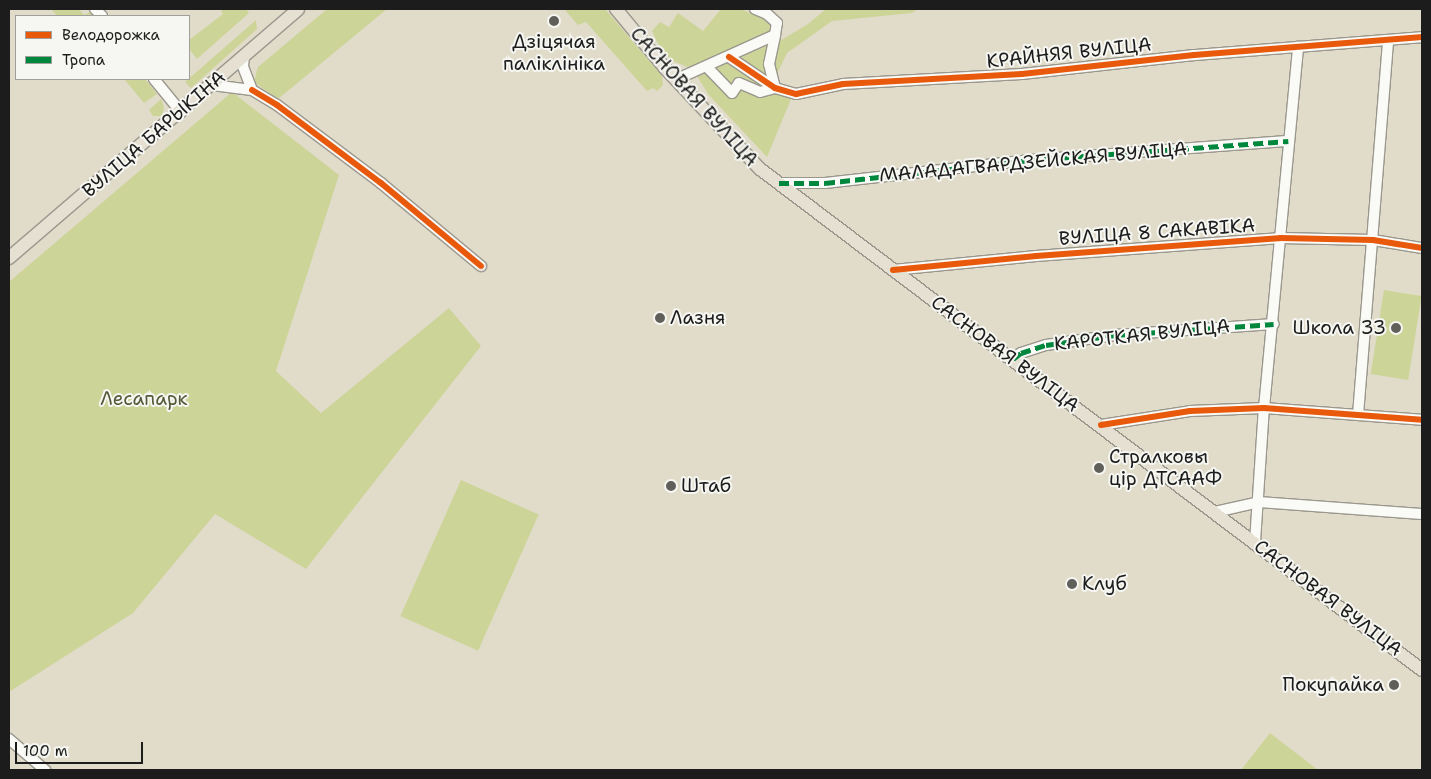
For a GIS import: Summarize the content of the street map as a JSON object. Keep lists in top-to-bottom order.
{
  "streets": {
    "main road": ["САСНОВАЯ ВУЛІЦА", "ВУЛІЦА БАРЫКІНА"],
    "street": [
      "КРАЙНЯЯ ВУЛІЦА",
      "МАЛАДАГВАРДЗЕЙСКАЯ ВУЛІЦА",
      "ВУЛІЦА 8 САКАВІКА",
      "КАРОТКАЯ ВУЛІЦА"
    ]
  },
  "crossings": [
    ["САСНОВАЯ ВУЛІЦА", "МАЛАДАГВАРДЗЕЙСКАЯ ВУЛІЦА"],
    ["САСНОВАЯ ВУЛІЦА", "ВУЛІЦА 8 САКАВІКА"],
    ["САСНОВАЯ ВУЛІЦА", "КАРОТКАЯ ВУЛІЦА"]
  ],
  "parks": ["Лесапарк"],
  "places": [
    "Дзіцячая паліклініка",
    "Лазня",
    "Школа 33",
    "Стралковы цір ДТСААФ",
    "Штаб",
    "Клуб",
    "Покупайка"
  ],
  "legend": ["Велодорожка", "Тропа"],
  "scale_bar": "100 m"
}
